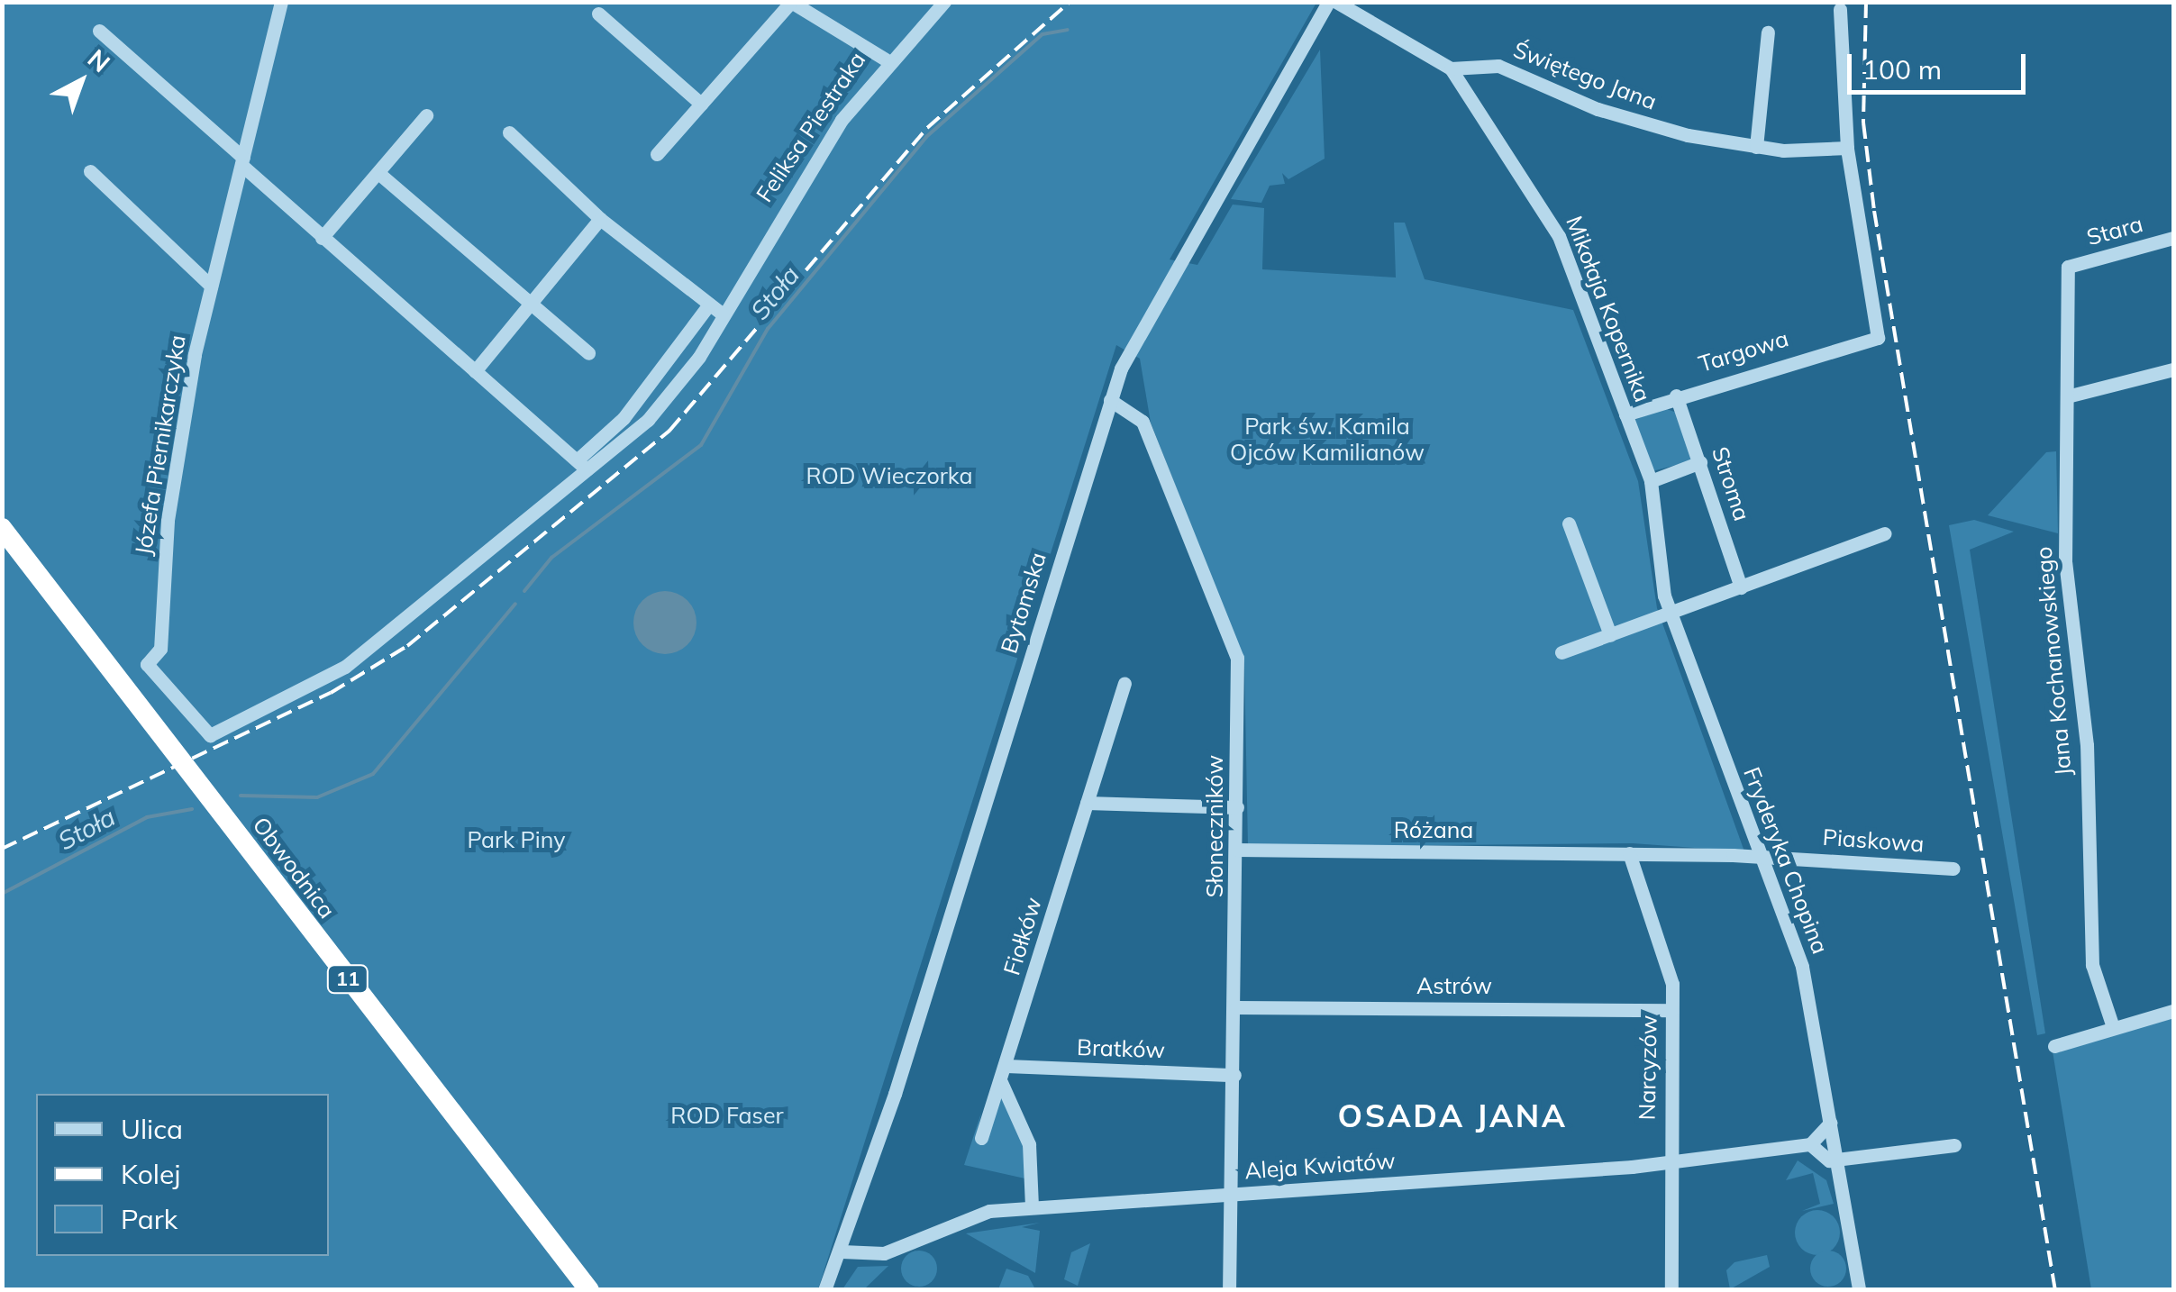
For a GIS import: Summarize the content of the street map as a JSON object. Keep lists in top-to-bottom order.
{
  "streets": {
    "highway": ["Obwodnica", "11"],
    "street": [
      "Świętego Jana",
      "Feliksa Piestraka",
      "Stara",
      "Mikołaja Kopernika",
      "Targowa",
      "Józefa Piernikarczyka",
      "Stroma",
      "Bytomska",
      "Jana Kochanowskiego",
      "Słoneczników",
      "Różana",
      "Piaskowa",
      "Fryderyka Chopina",
      "Fiołków",
      "Astrów",
      "Bratków",
      "Narcyzów",
      "Aleja Kwiatów"
    ]
  },
  "crossings": [
    ["Świętego Jana", "Mikołaja Kopernika"],
    ["Świętego Jana", "Targowa"],
    ["Feliksa Piestraka", "Józefa Piernikarczyka"],
    ["Stara", "Jana Kochanowskiego"],
    ["Mikołaja Kopernika", "Targowa"],
    ["Mikołaja Kopernika", "Fryderyka Chopina"],
    ["Targowa", "Stroma"],
    ["Bytomska", "Słoneczników"],
    ["Bytomska", "Aleja Kwiatów"],
    ["Słoneczników", "Różana"],
    ["Słoneczników", "Astrów"],
    ["Słoneczników", "Bratków"],
    ["Słoneczników", "Aleja Kwiatów"],
    ["Różana", "Piaskowa"],
    ["Różana", "Narcyzów"],
    ["Piaskowa", "Fryderyka Chopina"],
    ["Piaskowa", "Narcyzów"],
    ["Fiołków", "Bratków"],
    ["Astrów", "Narcyzów"],
    ["Narcyzów", "Aleja Kwiatów"]
  ],
  "districts": ["OSADA JANA"],
  "water": ["Stoła"],
  "parks": [
    "Park św. Kamila Ojców Kamilianów",
    "ROD Wieczorka",
    "Park Piny",
    "ROD Faser"
  ],
  "legend": ["Ulica", "Kolej", "Park"],
  "scale_bar": "100 m",
  "north": "top right"
}
